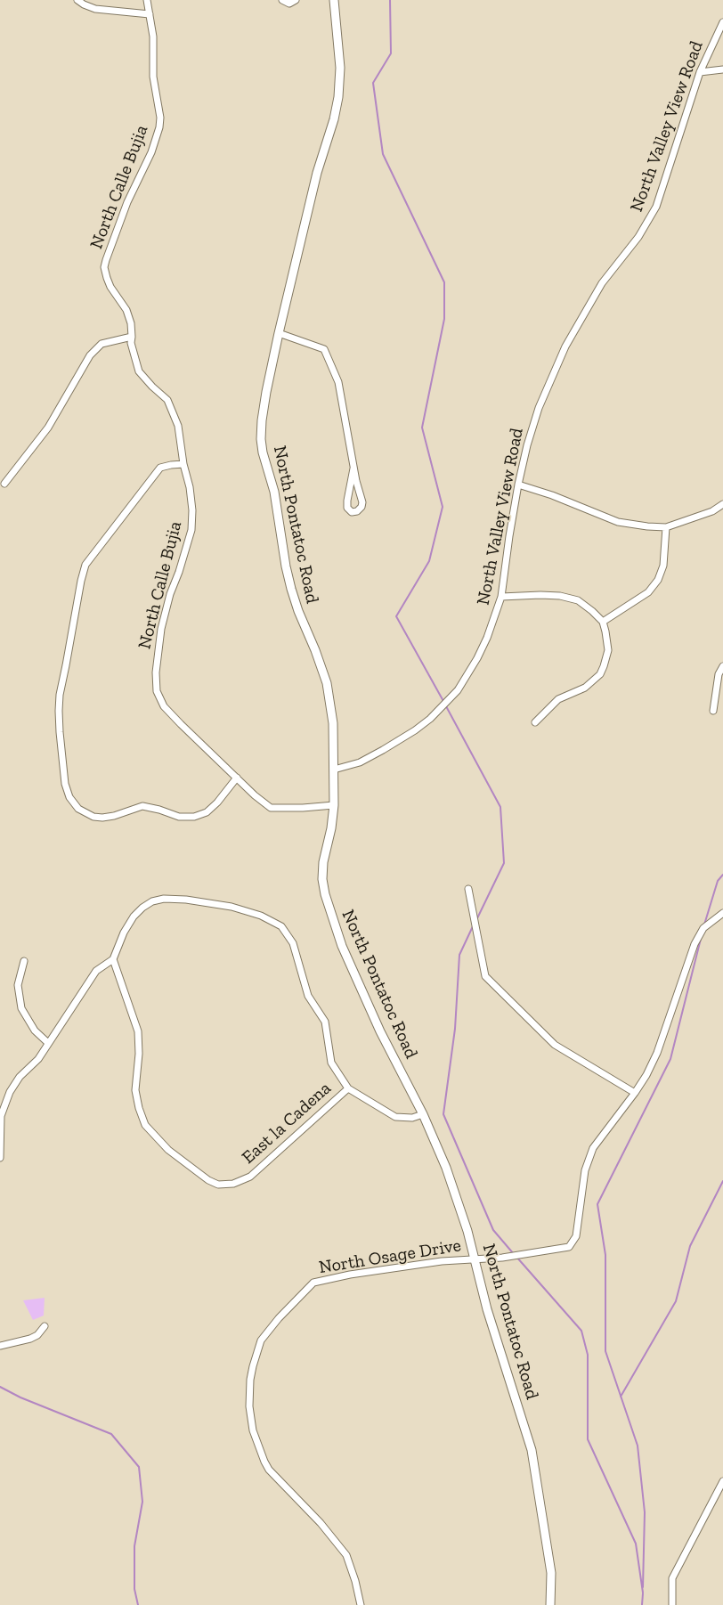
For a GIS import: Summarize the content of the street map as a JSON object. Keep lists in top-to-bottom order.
{
  "streets": {
    "street": [
      "North Valley View Road",
      "North Calle Bujia",
      "North Pontatoc Road",
      "East la Cadena",
      "North Osage Drive"
    ]
  },
  "crossings": [
    ["North Valley View Road", "North Pontatoc Road"],
    ["North Calle Bujia", "North Pontatoc Road"],
    ["North Pontatoc Road", "North Osage Drive"]
  ]
}
